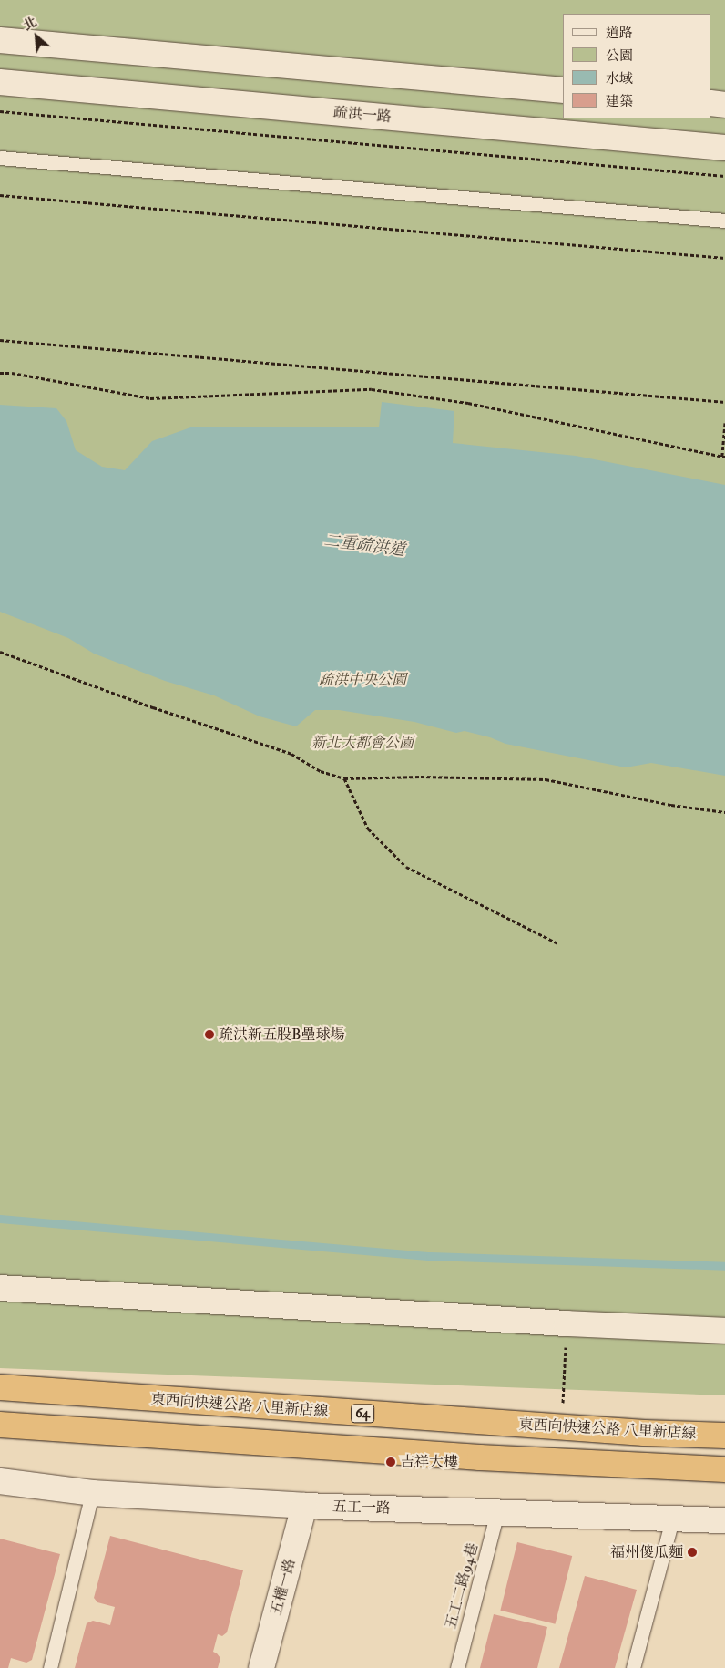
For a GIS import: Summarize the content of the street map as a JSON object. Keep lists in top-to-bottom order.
{
  "streets": {
    "highway": ["東西向快速公路 八里新店線", "64"],
    "street": ["疏洪一路", "五工一路", "五權一路"],
    "lane": ["五工二路94巷"]
  },
  "crossings": [
    ["五工一路", "五工二路94巷"],
    ["五工一路", "五權一路"]
  ],
  "water": ["二重疏洪道"],
  "parks": ["疏洪中央公園", "新北大都會公園"],
  "places": ["疏洪新五股B壘球場", "吉祥大樓", "福州傻瓜麵"],
  "legend": [
    "道路",
    "公園",
    "水域",
    "建築"
  ],
  "north": "top left"
}
